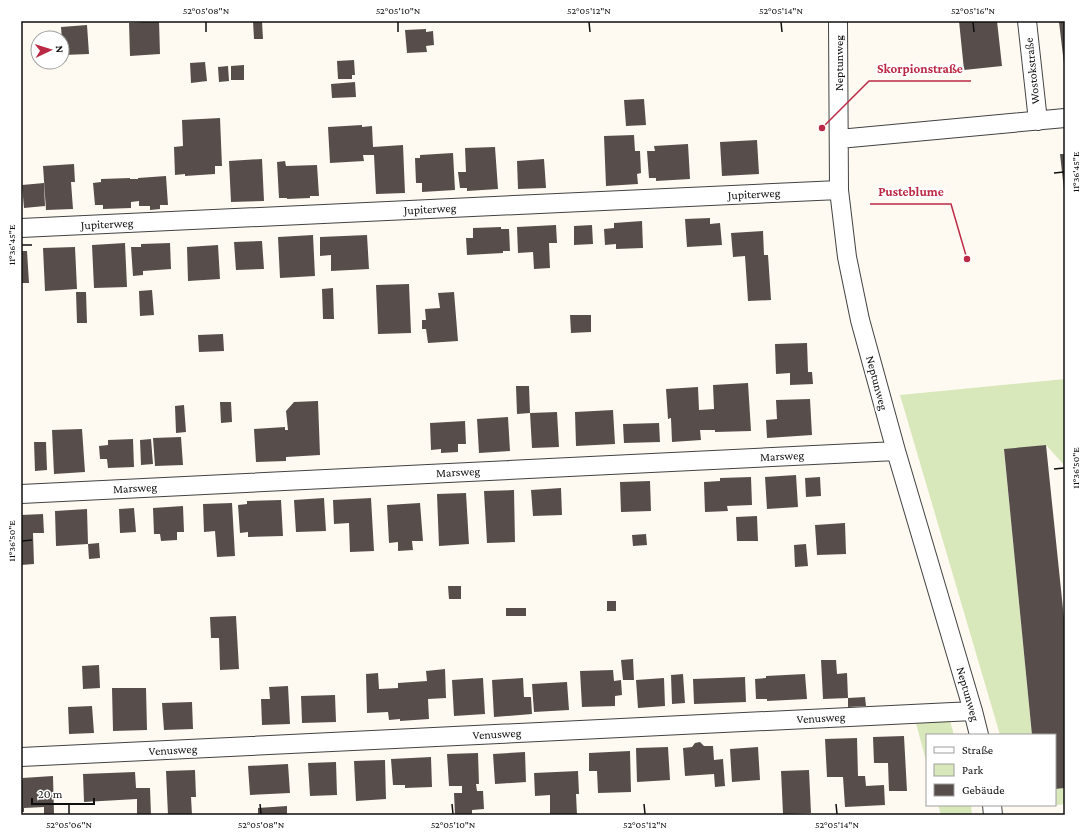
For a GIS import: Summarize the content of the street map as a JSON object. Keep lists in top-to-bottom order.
{
  "streets": {
    "street": [
      "Neptunweg",
      "Wostokstraße",
      "Jupiterweg",
      "Marsweg",
      "Venusweg"
    ]
  },
  "crossings": [
    ["Neptunweg", "Jupiterweg"],
    ["Neptunweg", "Marsweg"],
    ["Neptunweg", "Venusweg"]
  ],
  "places": ["Skorpionstraße", "Pusteblume"],
  "legend": ["Straße", "Park", "Gebäude"],
  "scale_bar": "20 m",
  "north": "right",
  "coordinates": [
    "52°05'08\"N",
    "52°05'10\"N",
    "52°05'12\"N",
    "52°05'14\"N",
    "52°05'16\"N",
    "11°36'45\"E",
    "11°36'50\"E",
    "52°05'06\"N"
  ]
}
